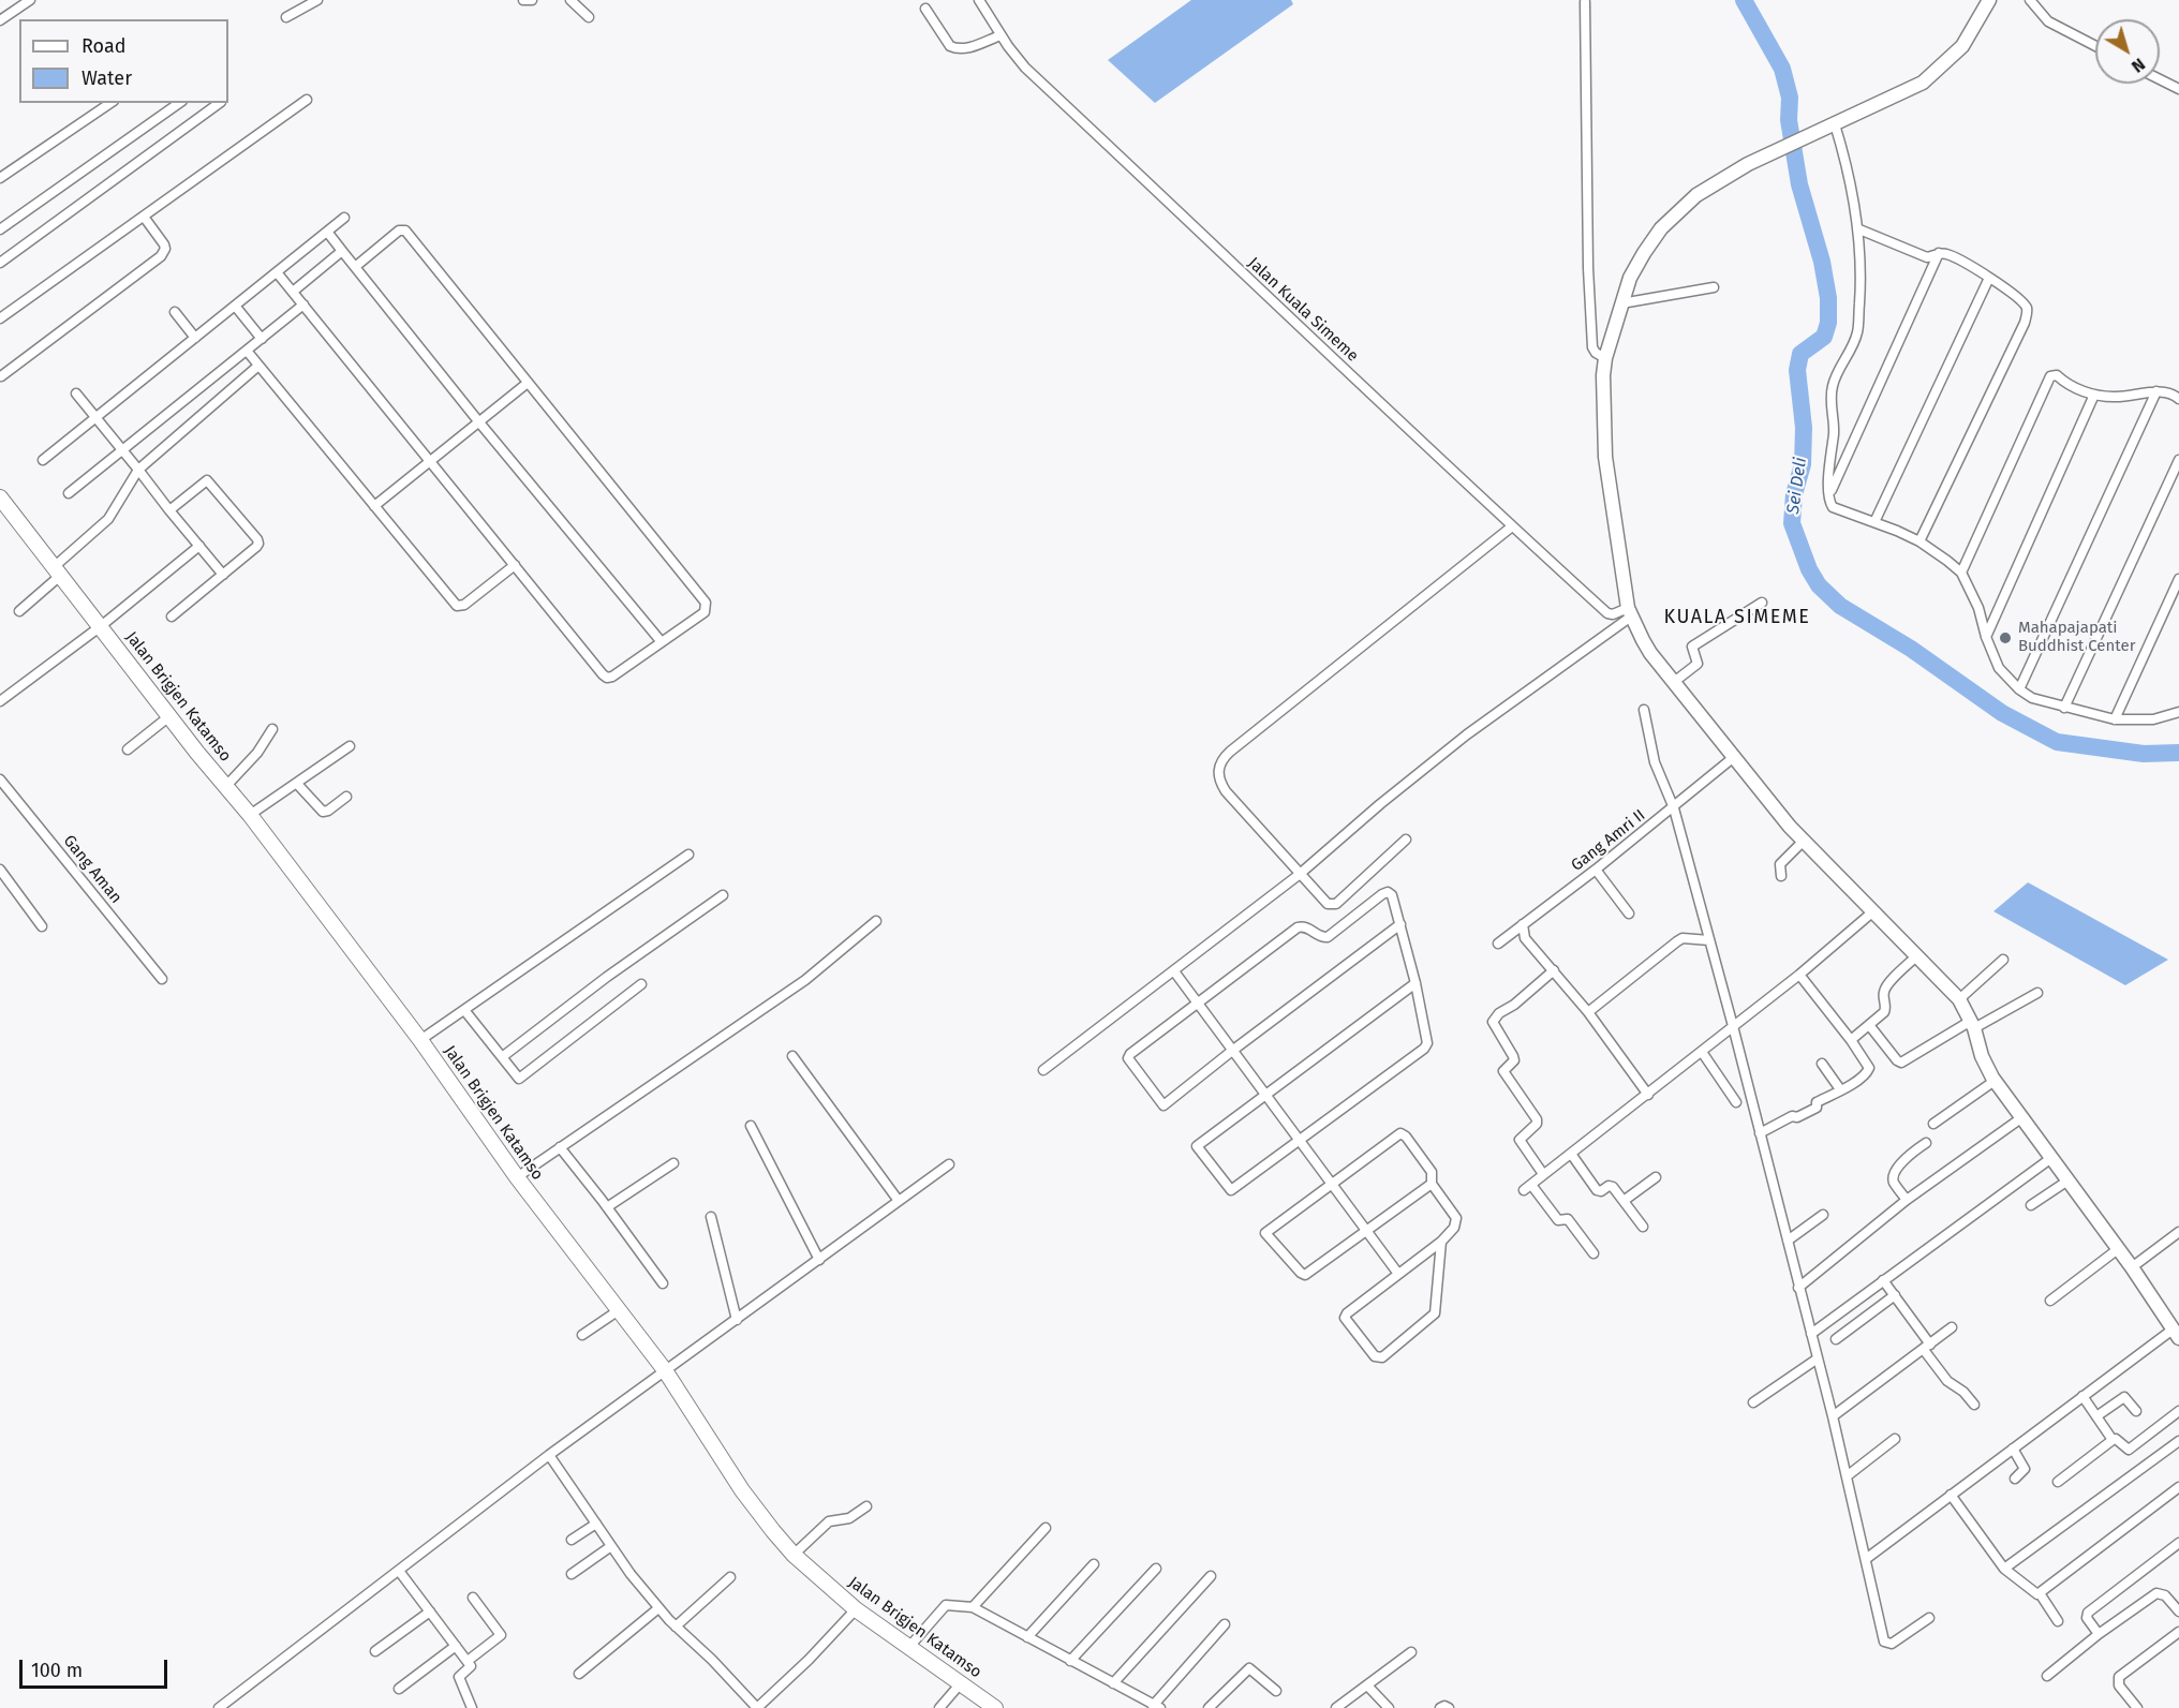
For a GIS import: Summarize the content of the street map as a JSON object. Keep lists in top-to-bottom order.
{
  "streets": {
    "main road": ["Jalan Brigjen Katamso"],
    "street": ["Jalan Kuala Simeme", "Gang Amri II", "Gang Aman"]
  },
  "districts": ["KUALA SIMEME"],
  "water": ["Sei Deli"],
  "places": ["Mahapajapati Buddhist Center"],
  "legend": ["Road", "Water"],
  "scale_bar": "100 m",
  "north": "bottom right"
}
